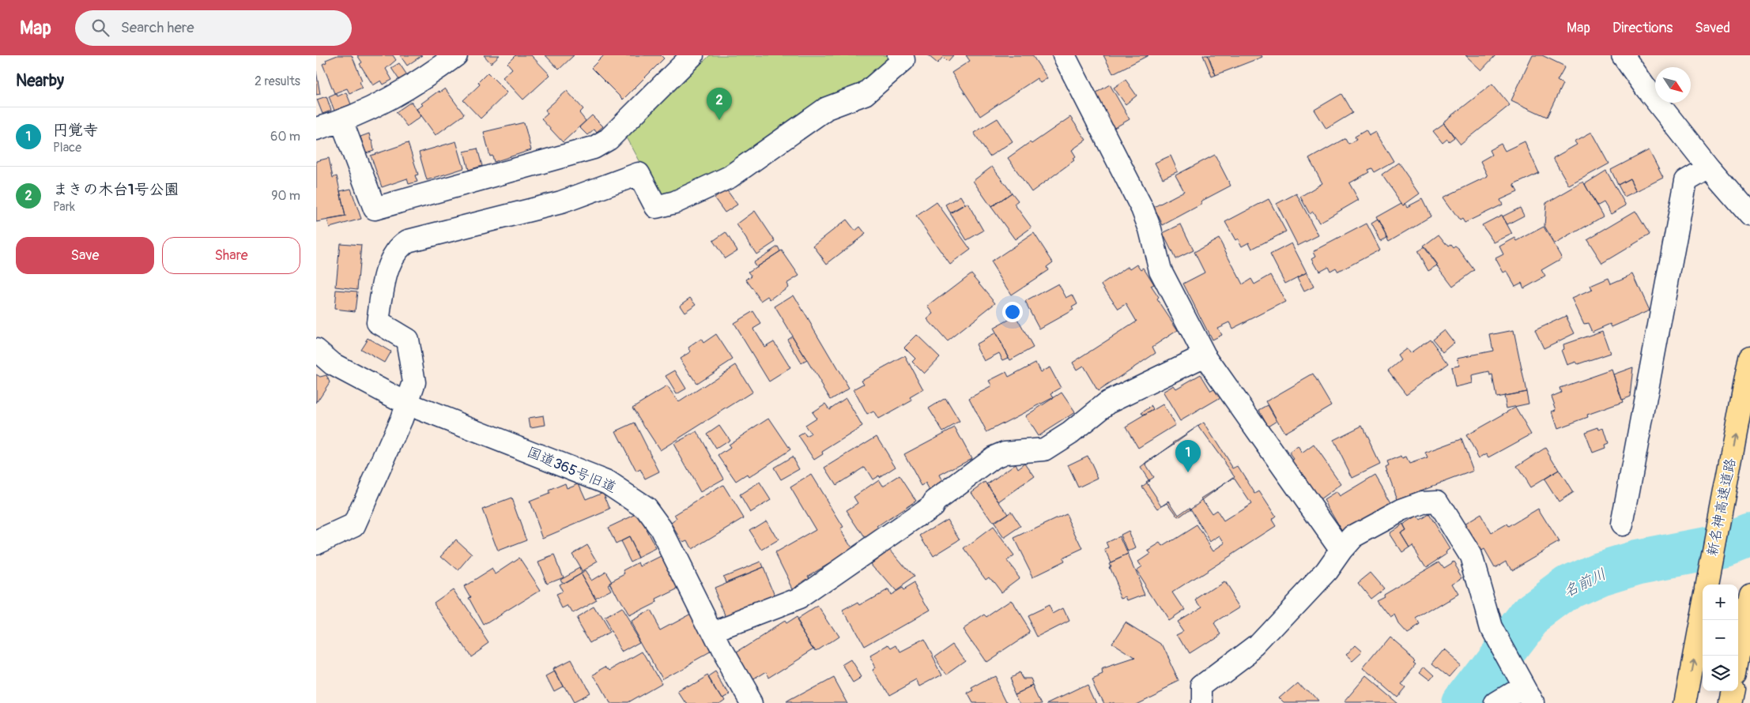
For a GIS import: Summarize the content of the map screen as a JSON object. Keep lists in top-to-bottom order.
{
  "streets": {
    "highway": ["新名神高速道路"],
    "street": ["国道365号旧道"]
  },
  "one_way": ["新名神高速道路"],
  "water": ["名前川"],
  "north": "bottom right",
  "page": {
    "header": "Map",
    "search": "Search here",
    "nav": ["Map", "Directions", "Saved"],
    "heading": ["Nearby", "2 results"],
    "pins": ["2", "1"],
    "list": [
      {
        "mark": "1",
        "name": "円覚寺",
        "note": "Place",
        "value": "60 m"
      },
      {
        "mark": "2",
        "name": "まきの木台1号公園",
        "note": "Park",
        "value": "90 m"
      }
    ],
    "buttons": ["Save", "Share"],
    "map_buttons": ["+", "−"]
  }
}
